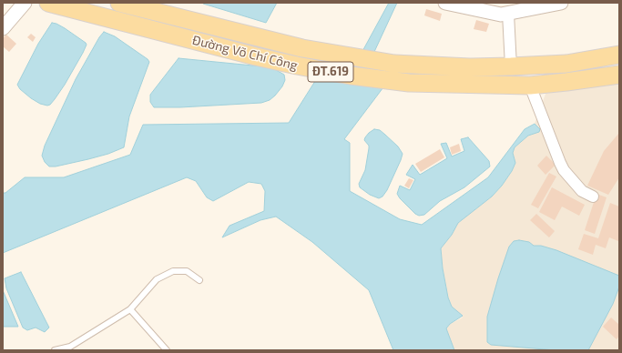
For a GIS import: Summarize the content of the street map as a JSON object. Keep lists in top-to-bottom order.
{
  "streets": {
    "main road": ["Đường Võ Chí Công", "ĐT.619"]
  }
}
